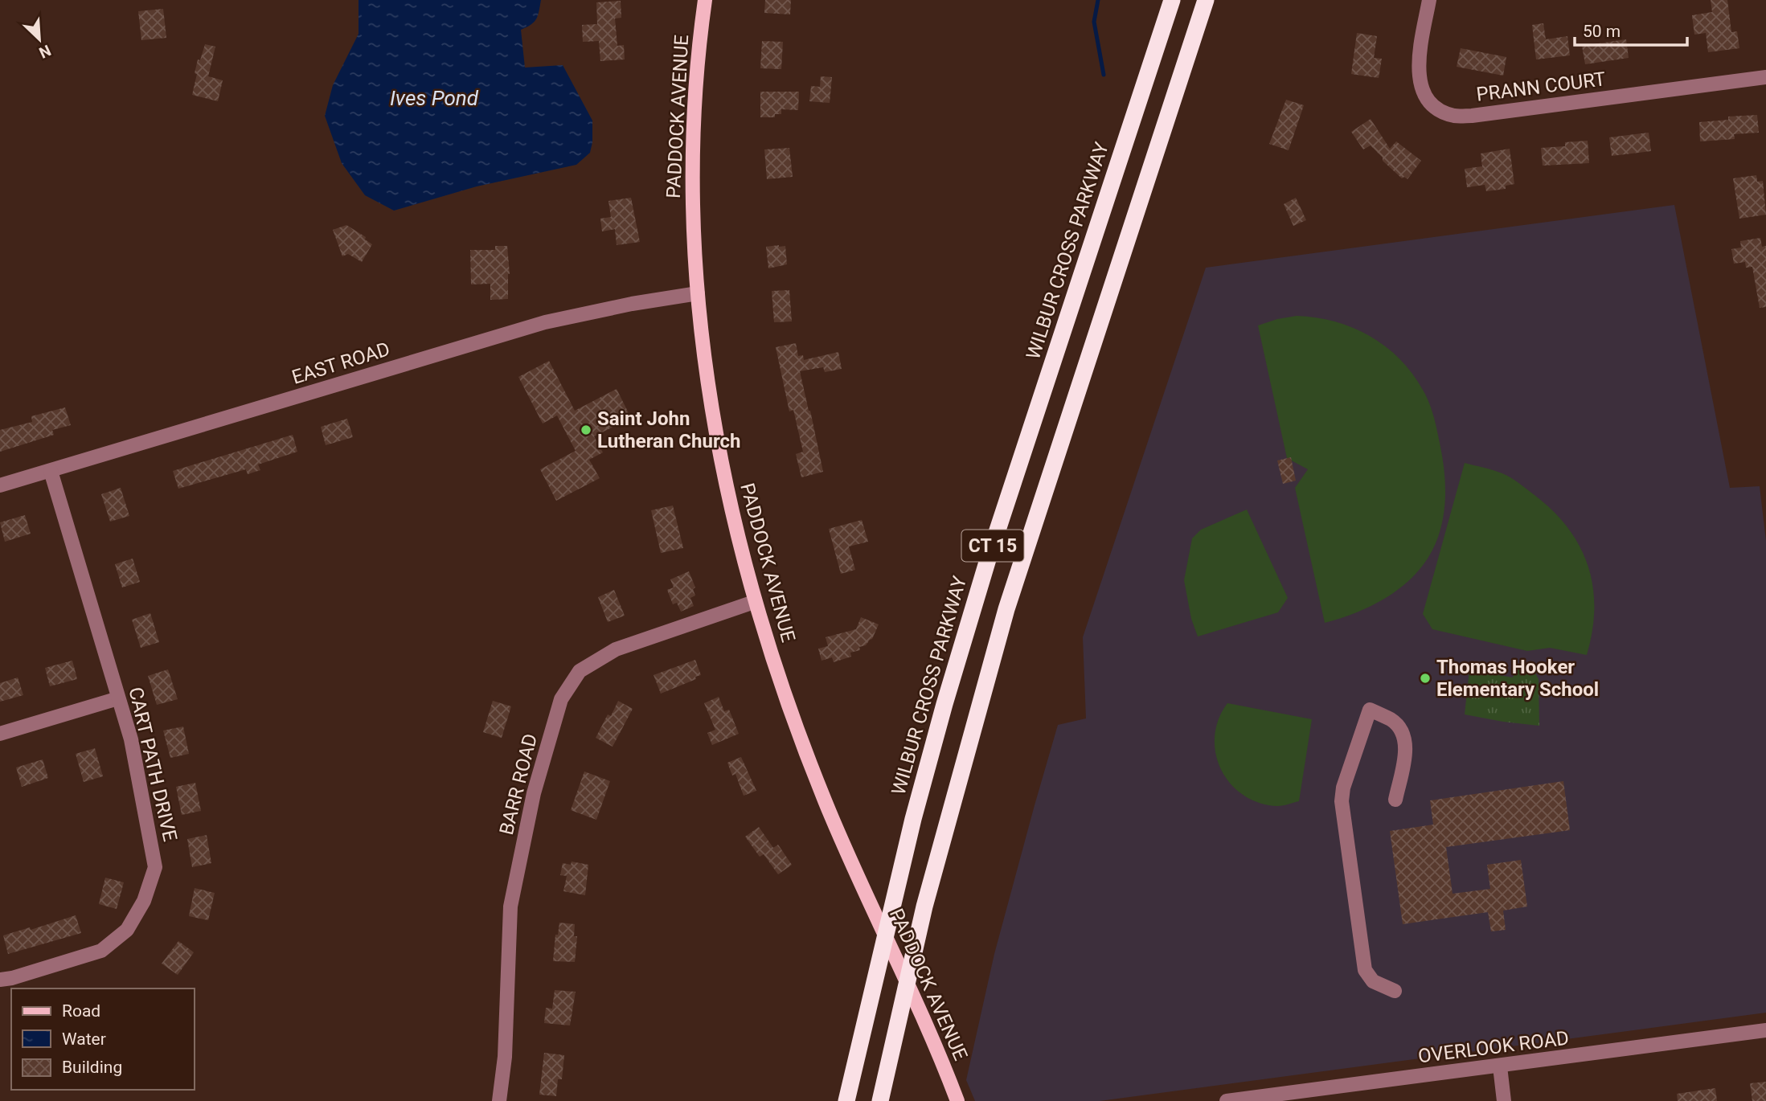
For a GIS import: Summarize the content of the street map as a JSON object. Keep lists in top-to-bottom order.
{
  "streets": {
    "highway": ["WILBUR CROSS PARKWAY", "CT 15"],
    "main road": ["PADDOCK AVENUE"],
    "street": [
      "PRANN COURT",
      "EAST ROAD",
      "CART PATH DRIVE",
      "BARR ROAD",
      "OVERLOOK ROAD"
    ]
  },
  "crossings": [
    ["PADDOCK AVENUE", "EAST ROAD"],
    ["PADDOCK AVENUE", "BARR ROAD"],
    ["EAST ROAD", "CART PATH DRIVE"]
  ],
  "water": ["Ives Pond"],
  "places": ["Saint John Lutheran Church", "Thomas Hooker Elementary School"],
  "legend": ["Road", "Water", "Building"],
  "scale_bar": "50 m",
  "north": "bottom right"
}
